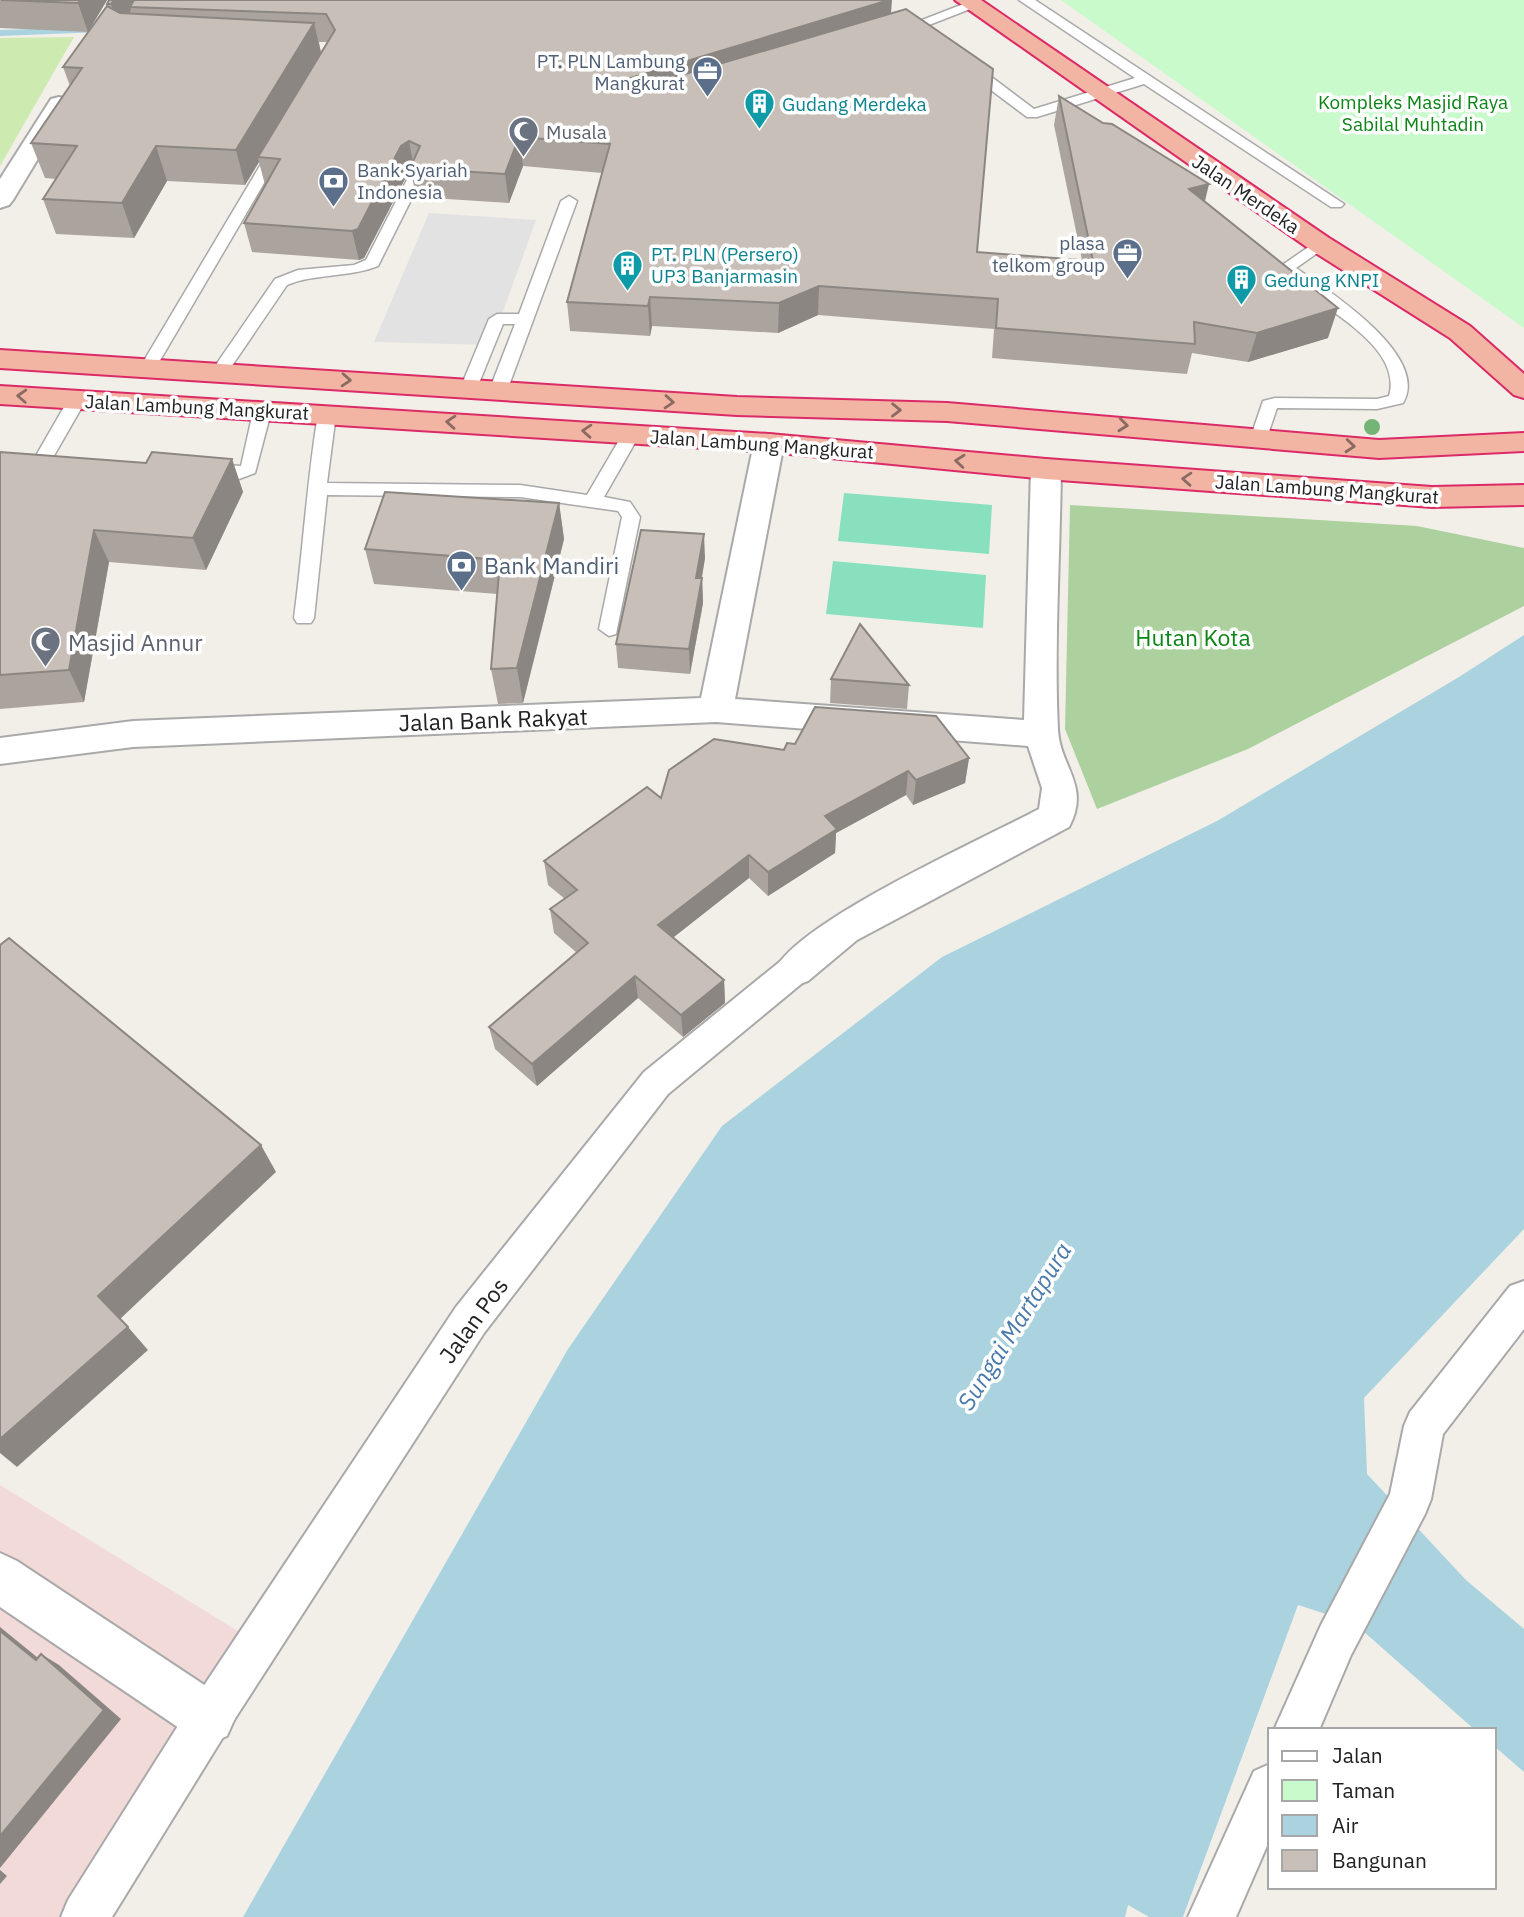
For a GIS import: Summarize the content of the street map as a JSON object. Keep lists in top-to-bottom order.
{
  "streets": {
    "highway": ["Jalan Merdeka", "Jalan Lambung Mangkurat"],
    "street": ["Jalan Bank Rakyat", "Jalan Pos"]
  },
  "water": ["Sungai Martapura"],
  "parks": ["Kompleks Masjid Raya Sabilal Muhtadin", "Hutan Kota"],
  "places": {
    "office": ["PT. PLN Lambung Mangkurat", "plasa telkom group"],
    "building": ["Gudang Merdeka", "PT. PLN (Persero) UP3 Banjarmasin", "Gedung KNPI"],
    "mosque": ["Musala", "Masjid Annur"],
    "bank": ["Bank Syariah Indonesia", "Bank Mandiri"]
  },
  "legend": [
    "Jalan",
    "Taman",
    "Air",
    "Bangunan"
  ]
}
